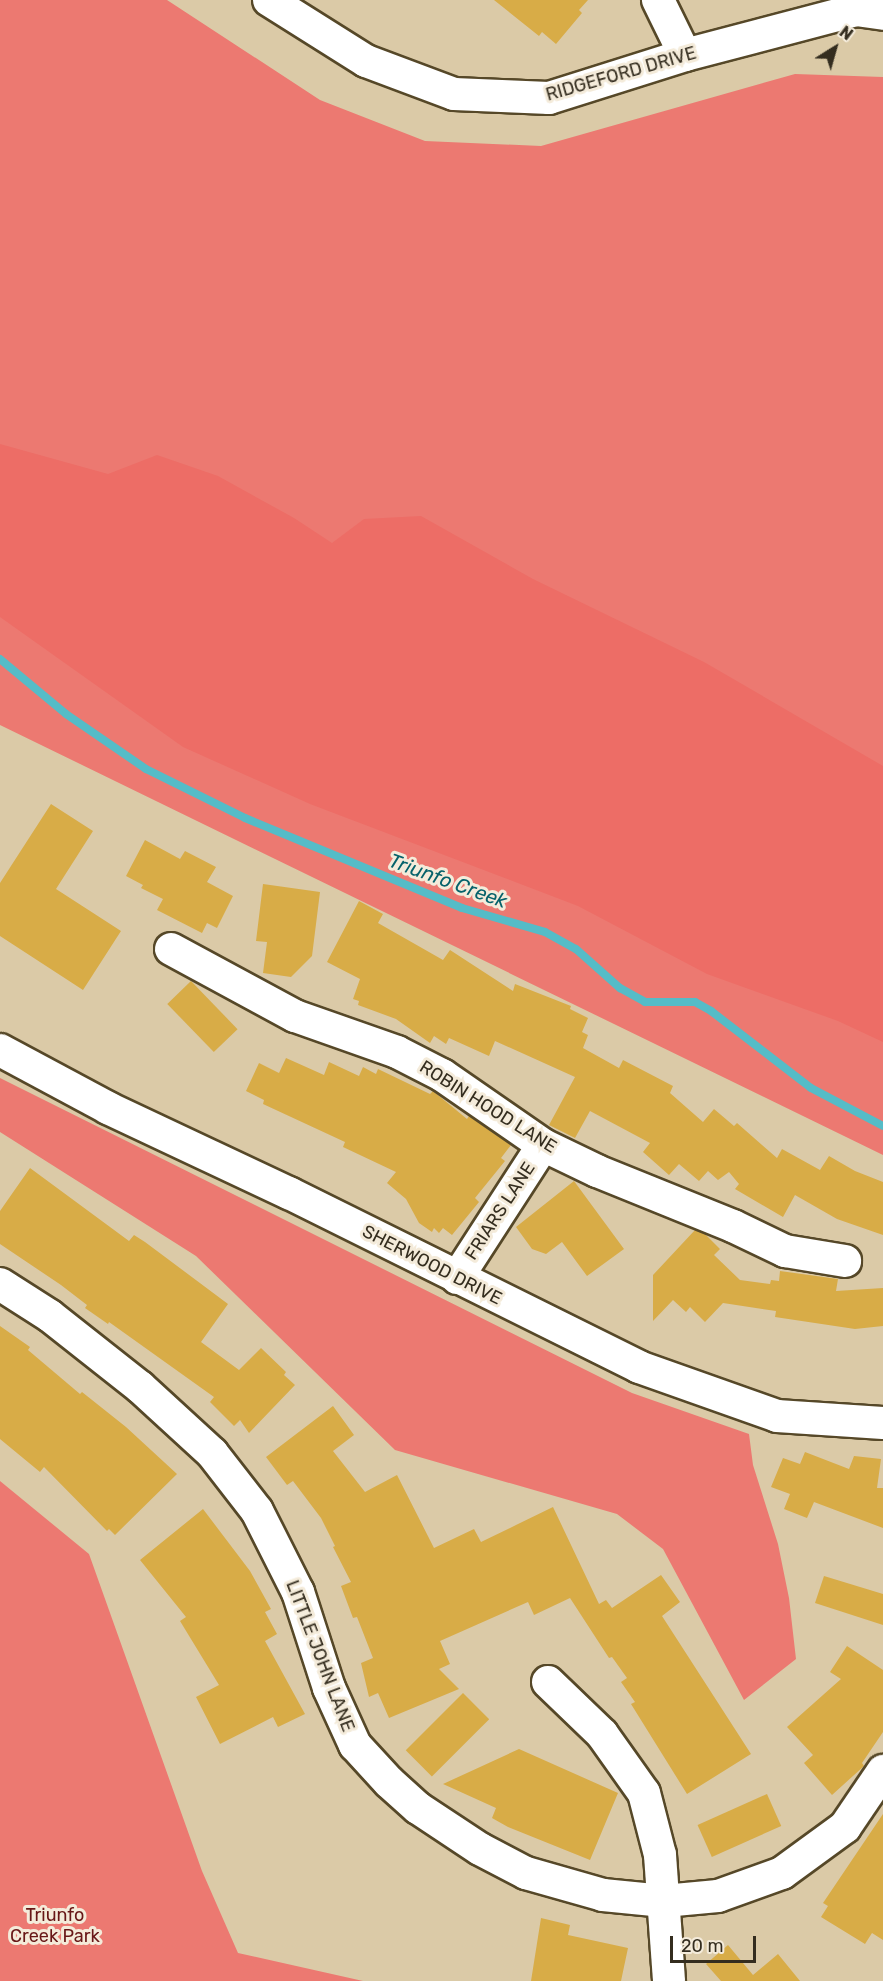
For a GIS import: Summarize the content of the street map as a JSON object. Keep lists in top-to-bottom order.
{
  "streets": {
    "street": [
      "RIDGEFORD DRIVE",
      "ROBIN HOOD LANE",
      "FRIARS LANE",
      "SHERWOOD DRIVE",
      "LITTLE JOHN LANE"
    ]
  },
  "crossings": [
    ["ROBIN HOOD LANE", "FRIARS LANE"],
    ["FRIARS LANE", "SHERWOOD DRIVE"]
  ],
  "water": ["Triunfo Creek"],
  "parks": ["Triunfo Creek Park"],
  "scale_bar": "20 m",
  "north": "top right"
}
